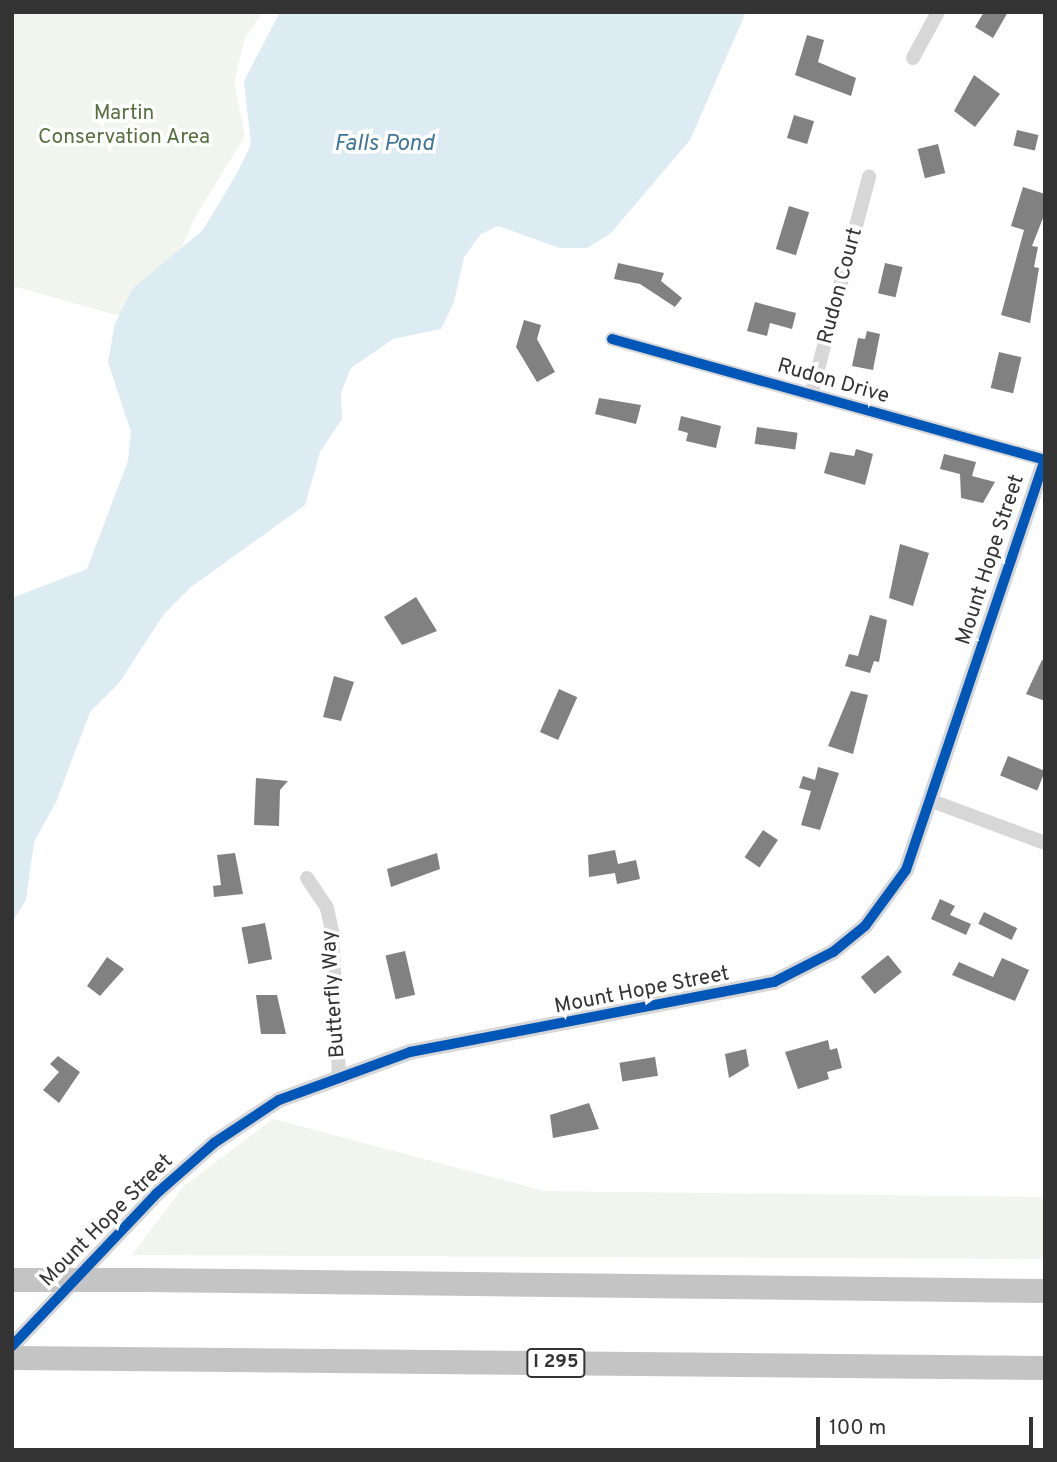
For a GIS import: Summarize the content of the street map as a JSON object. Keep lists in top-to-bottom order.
{
  "streets": {
    "highway": ["I 295"],
    "street": [
      "Rudon Court",
      "Rudon Drive",
      "Mount Hope Street",
      "Butterfly Way"
    ]
  },
  "crossings": [
    ["Rudon Court", "Rudon Drive"],
    ["Rudon Drive", "Mount Hope Street"],
    ["Mount Hope Street", "Butterfly Way"]
  ],
  "water": ["Falls Pond"],
  "parks": ["Martin Conservation Area"],
  "scale_bar": "100 m"
}
